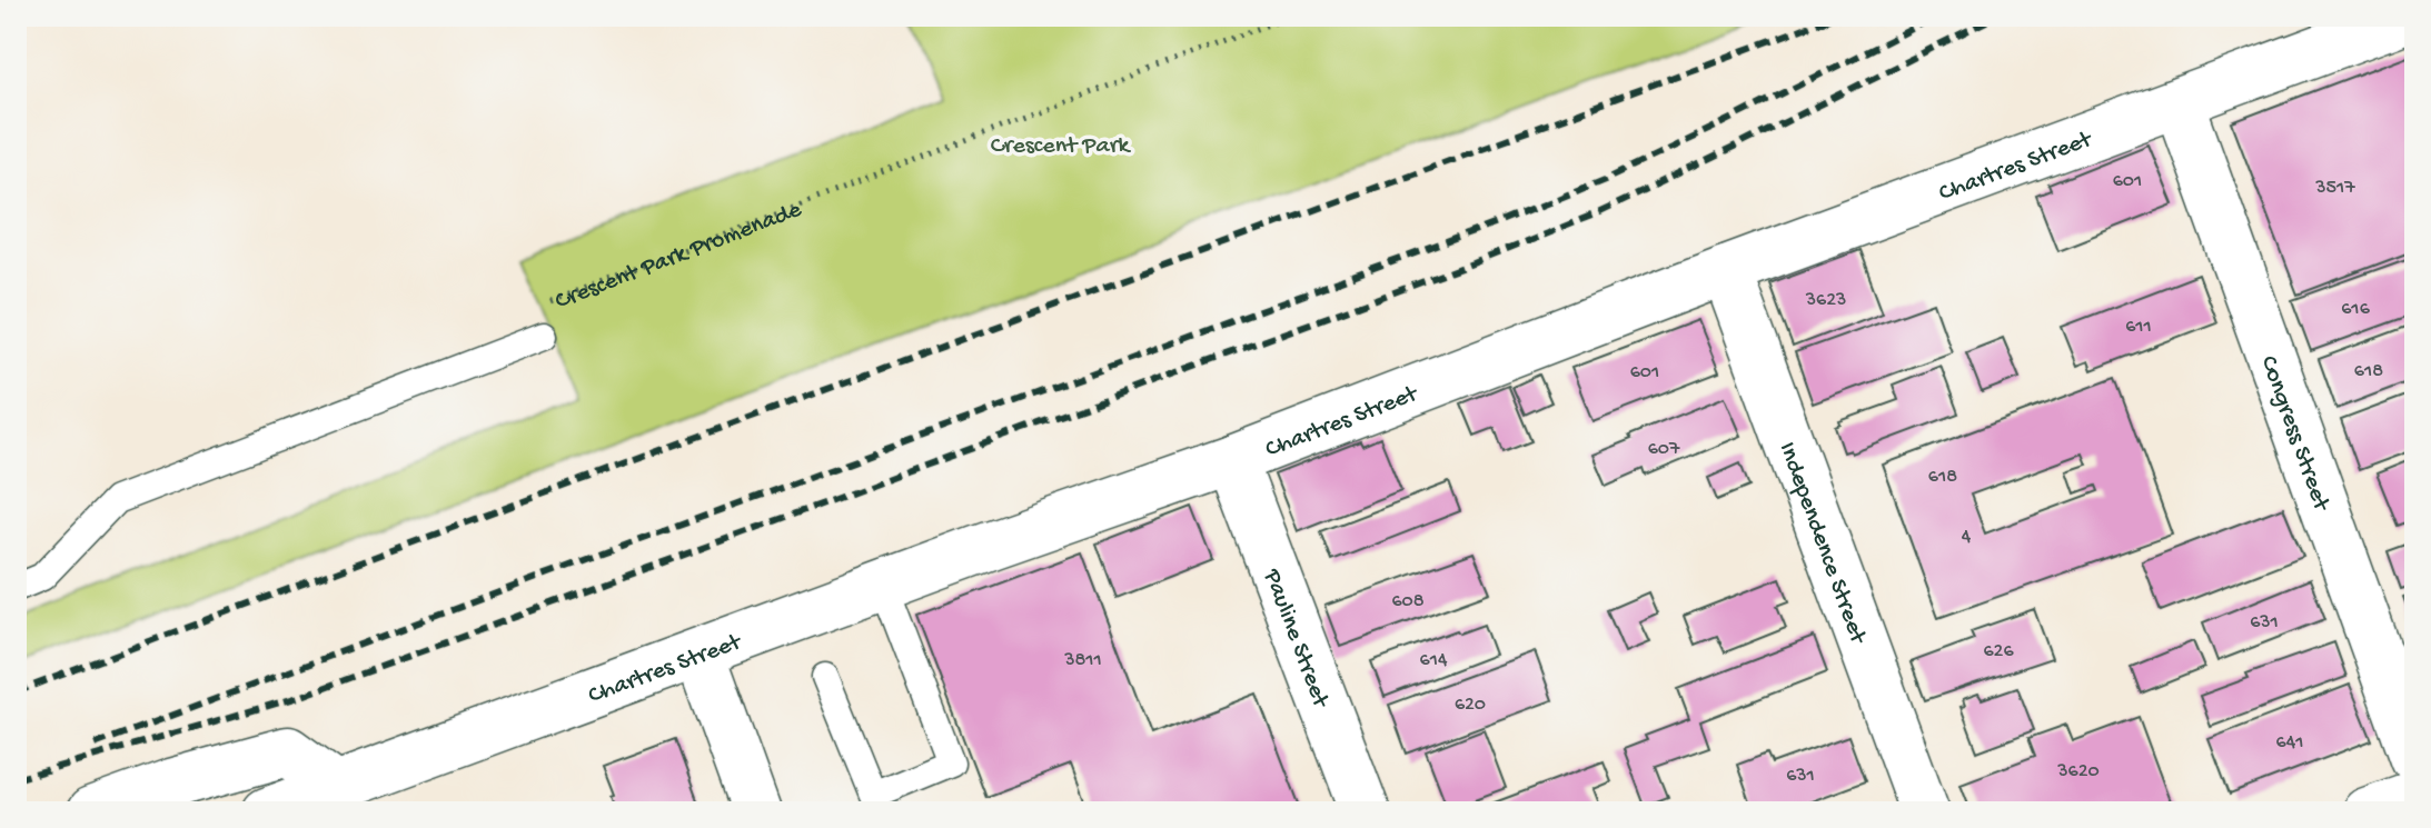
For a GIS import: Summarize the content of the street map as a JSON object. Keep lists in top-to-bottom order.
{
  "streets": {
    "street": [
      "Chartres Street",
      "Congress Street",
      "Independence Street",
      "Pauline Street"
    ],
    "lane": ["Crescent Park Promenade"]
  },
  "crossings": [
    ["Chartres Street", "Congress Street"],
    ["Chartres Street", "Independence Street"],
    ["Chartres Street", "Pauline Street"]
  ],
  "parks": ["Crescent Park"],
  "house_numbers": [
    "601",
    "3517",
    "3623",
    "616",
    "611",
    "618",
    "601",
    "607",
    "618",
    "4",
    "608",
    "631",
    "626",
    "3811",
    "614",
    "620",
    "641",
    "3620",
    "631"
  ]
}
